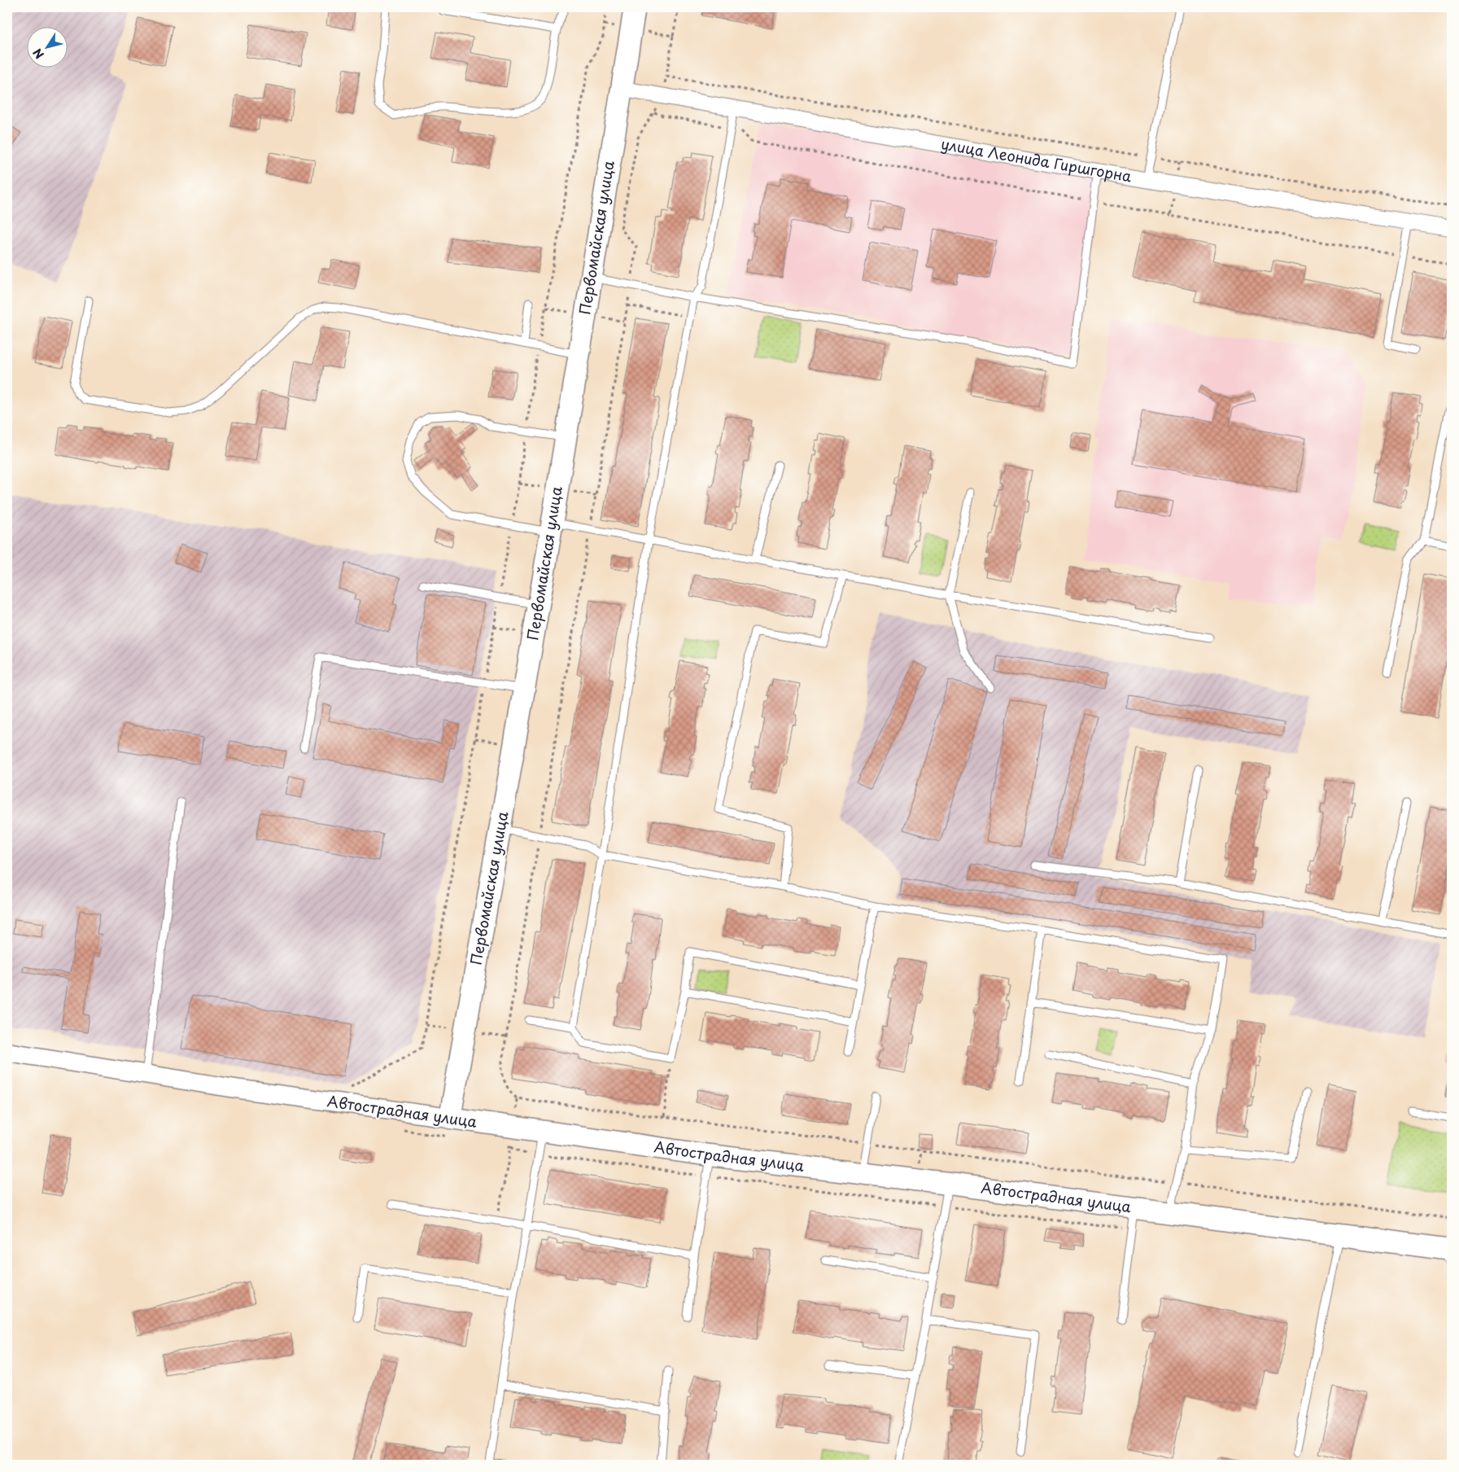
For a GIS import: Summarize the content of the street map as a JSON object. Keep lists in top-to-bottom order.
{
  "streets": {
    "main road": ["Первомайская улица", "Автострадная улица"],
    "street": ["улица Леонида Гиршгорна"]
  },
  "crossings": [
    ["улица Леонида Гиршгорна", "Первомайская улица"],
    ["Первомайская улица", "Автострадная улица"]
  ],
  "north": "bottom left"
}
